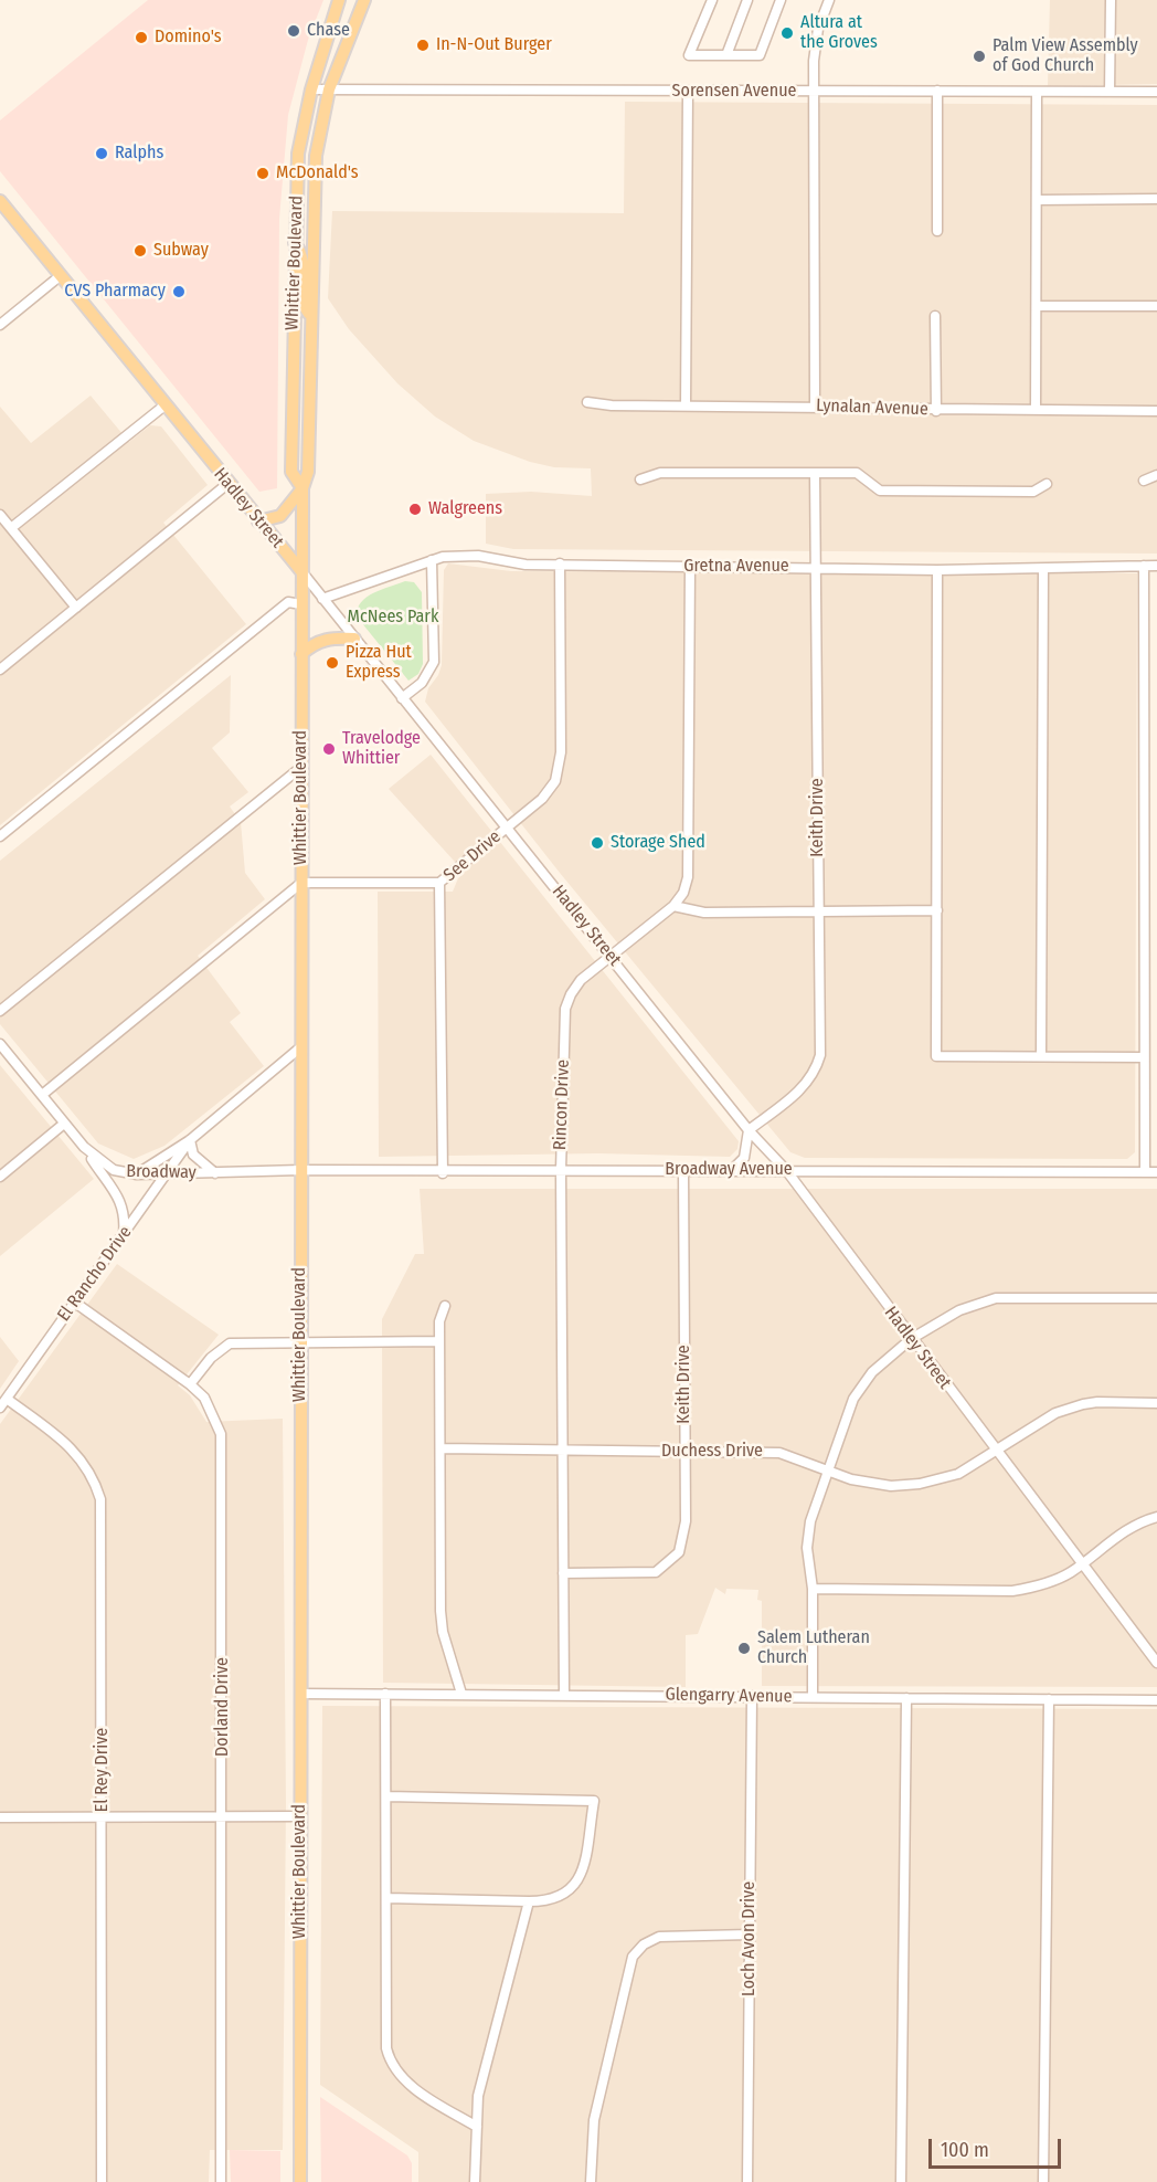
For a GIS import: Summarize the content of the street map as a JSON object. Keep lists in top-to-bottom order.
{
  "streets": {
    "main road": ["Whittier Boulevard", "Hadley Street"],
    "street": [
      "Sorensen Avenue",
      "Lynalan Avenue",
      "Gretna Avenue",
      "Keith Drive",
      "See Drive",
      "Rincon Drive",
      "Broadway Avenue",
      "Broadway",
      "El Rancho Drive",
      "Duchess Drive",
      "Glengarry Avenue",
      "Dorland Drive",
      "El Rey Drive",
      "Loch Avon Drive"
    ]
  },
  "crossings": [
    ["Sorensen Avenue", "Whittier Boulevard"],
    ["Whittier Boulevard", "Hadley Street"],
    ["Whittier Boulevard", "Broadway Avenue"],
    ["Whittier Boulevard", "Broadway"],
    ["Whittier Boulevard", "El Rancho Drive"],
    ["Whittier Boulevard", "Glengarry Avenue"],
    ["Hadley Street", "Gretna Avenue"],
    ["Hadley Street", "Keith Drive"],
    ["Hadley Street", "See Drive"],
    ["Hadley Street", "Rincon Drive"],
    ["Hadley Street", "Broadway Avenue"],
    ["Hadley Street", "Duchess Drive"],
    ["Gretna Avenue", "Keith Drive"],
    ["Gretna Avenue", "See Drive"],
    ["Gretna Avenue", "Rincon Drive"],
    ["Keith Drive", "Rincon Drive"],
    ["Keith Drive", "Broadway Avenue"],
    ["Keith Drive", "Duchess Drive"],
    ["See Drive", "Broadway Avenue"],
    ["Rincon Drive", "Broadway Avenue"],
    ["Rincon Drive", "Duchess Drive"],
    ["Rincon Drive", "Glengarry Avenue"],
    ["Broadway Avenue", "Broadway"],
    ["Broadway", "El Rancho Drive"],
    ["El Rancho Drive", "Dorland Drive"],
    ["El Rancho Drive", "El Rey Drive"],
    ["Glengarry Avenue", "Loch Avon Drive"]
  ],
  "parks": ["McNees Park"],
  "places": [
    "Chase",
    "Altura at the Groves",
    "Domino's",
    "In-N-Out Burger",
    "Palm View Assembly of God Church",
    "Ralphs",
    "McDonald's",
    "Subway",
    "CVS Pharmacy",
    "Walgreens",
    "Pizza Hut Express",
    "Travelodge Whittier",
    "Storage Shed",
    "Salem Lutheran Church"
  ],
  "scale_bar": "100 m"
}
